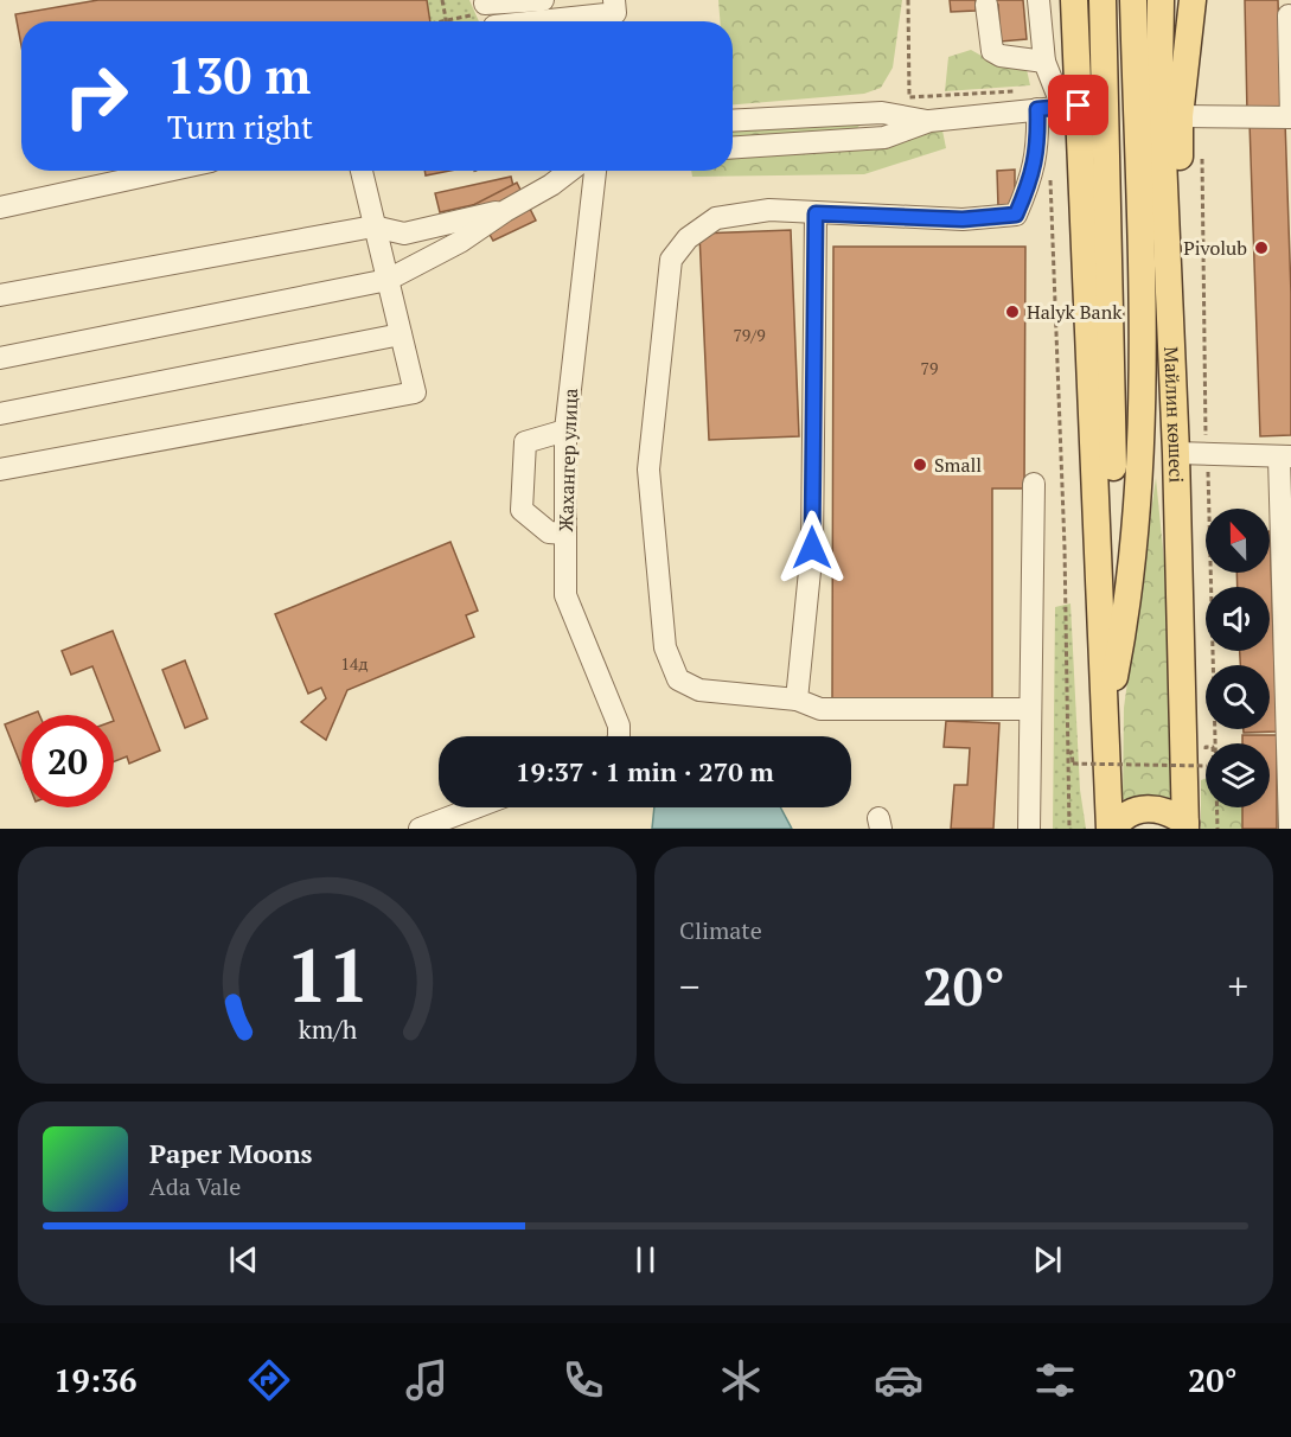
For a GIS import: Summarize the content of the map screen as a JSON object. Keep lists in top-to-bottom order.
{
  "streets": {
    "main road": ["Майлин көшесі"],
    "street": ["Жахангер улица"]
  },
  "places": ["Pivolub", "Halyk Bank", "Small"],
  "house_numbers": ["79/9", "79", "14д"],
  "north": "top",
  "page": {
    "turn": ["130 m", "Turn right"],
    "limit": "20",
    "trip": "19:37 · 1 min · 270 m",
    "tile": "Climate",
    "heat": ["−", "20°", "+"],
    "song": ["Paper Moons", "Ada Vale"],
    "tabs": ["19:36", "20°"],
    "gauge": ["11", "km/h"]
  }
}
